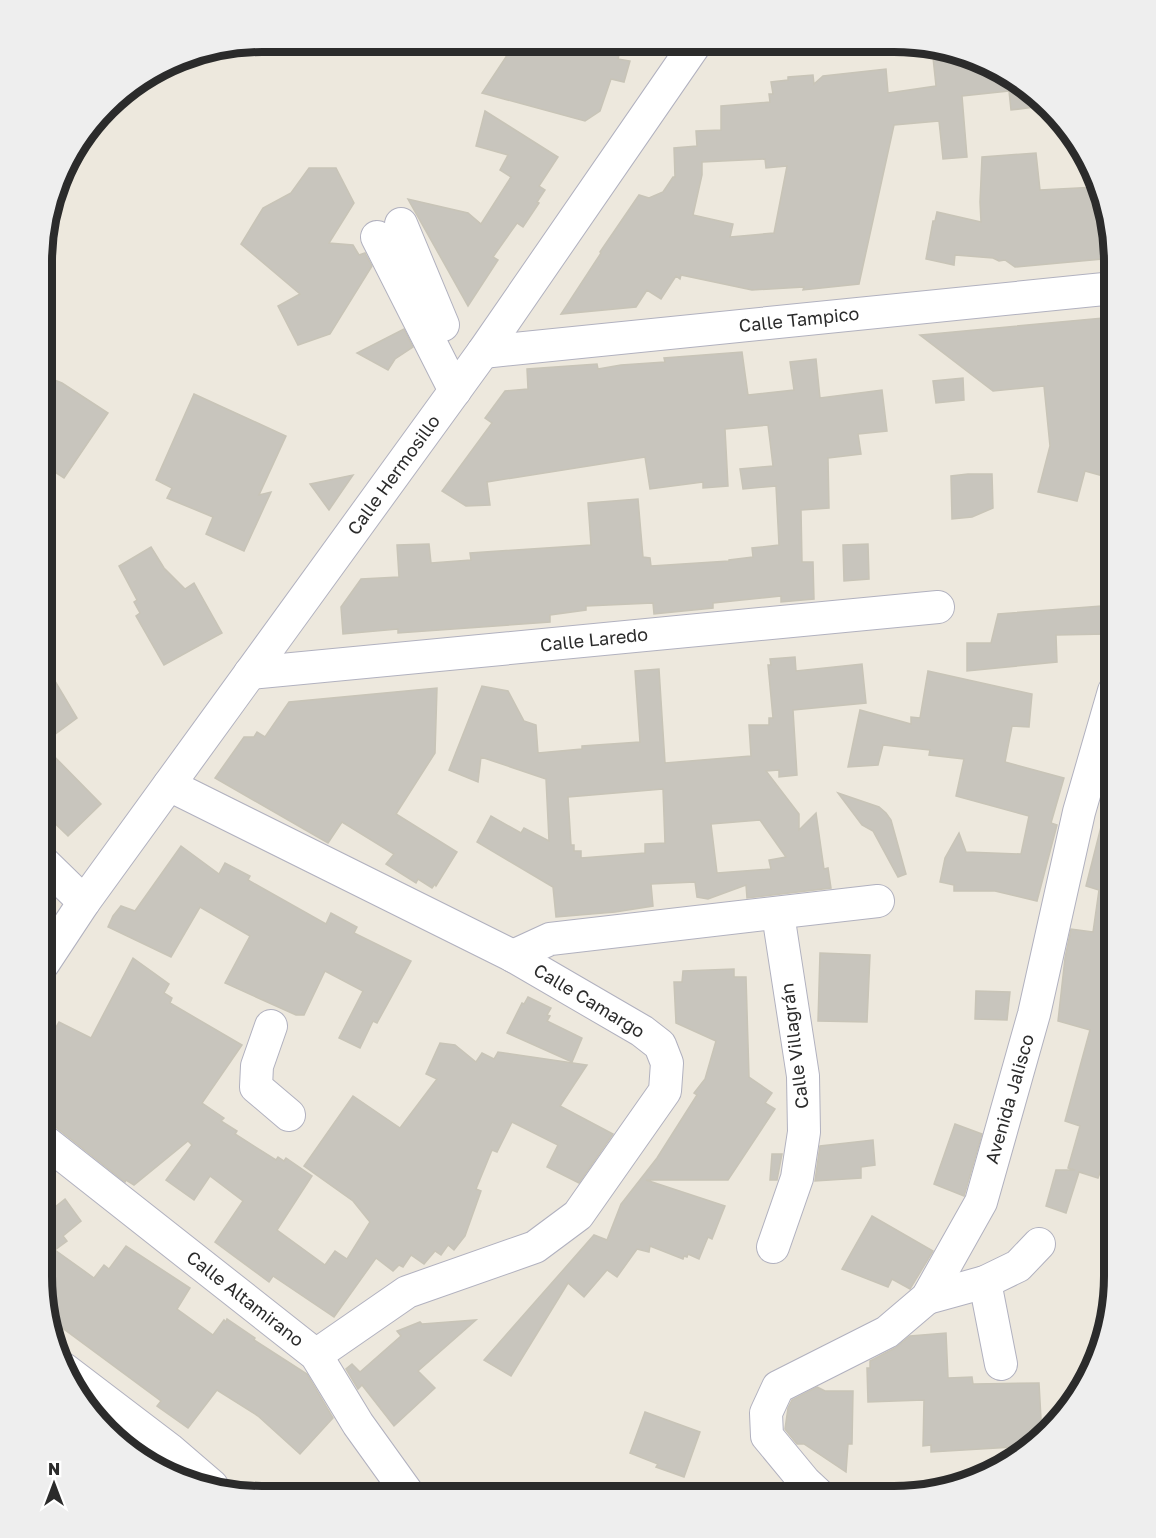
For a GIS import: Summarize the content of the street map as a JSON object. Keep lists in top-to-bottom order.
{
  "streets": {
    "street": [
      "Calle Tampico",
      "Calle Hermosillo",
      "Calle Laredo",
      "Calle Camargo",
      "Calle Villagrán",
      "Avenida Jalisco",
      "Calle Altamirano"
    ]
  },
  "crossings": [
    ["Calle Tampico", "Calle Hermosillo"],
    ["Calle Hermosillo", "Calle Laredo"],
    ["Calle Hermosillo", "Calle Camargo"],
    ["Calle Camargo", "Calle Altamirano"]
  ],
  "north": "top"
}
